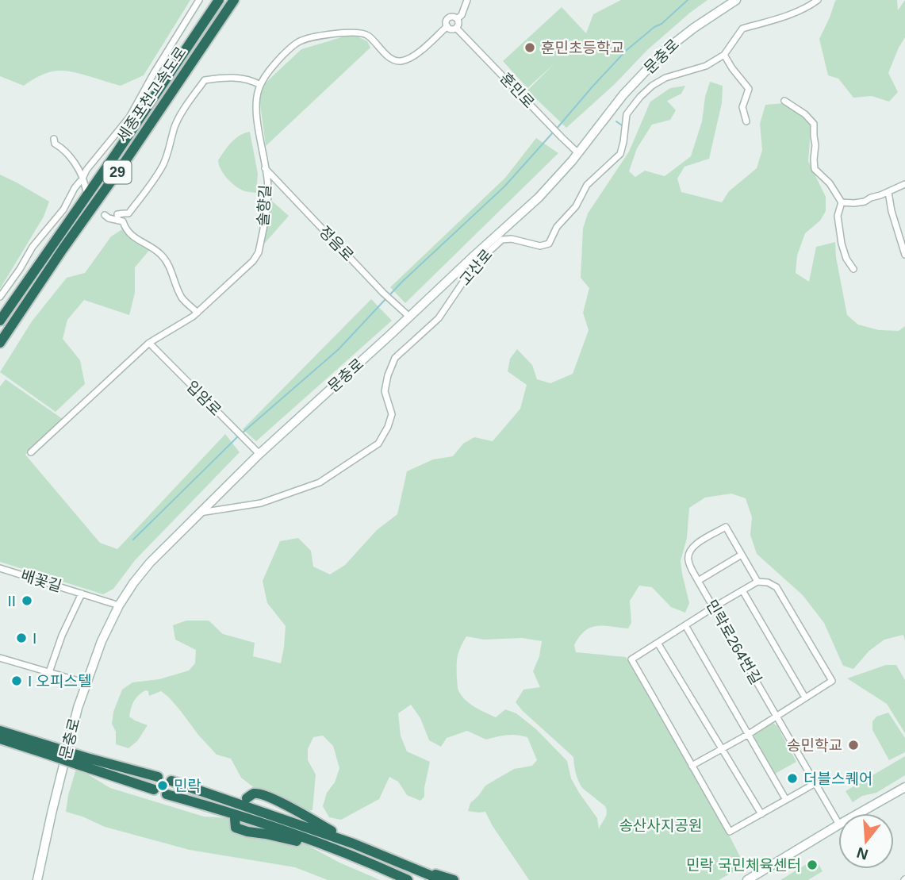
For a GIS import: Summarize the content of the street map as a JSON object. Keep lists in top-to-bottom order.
{
  "streets": {
    "highway": ["세종포천고속도로", "29"],
    "street": [
      "문충로",
      "훈민로",
      "솔향길",
      "정음로",
      "고산로",
      "입암로",
      "배꽃길",
      "민락로264번길"
    ]
  },
  "crossings": [
    ["문충로", "훈민로"],
    ["문충로", "정음로"],
    ["문충로", "고산로"],
    ["문충로", "입암로"],
    ["문충로", "배꽃길"],
    ["솔향길", "정음로"],
    ["솔향길", "입암로"]
  ],
  "parks": ["송산사지공원"],
  "places": [
    "훈민초등학교",
    "II",
    "I",
    "I 오피스텔",
    "송민학교",
    "더블스퀘어",
    "민락",
    "민락 국민체육센터"
  ],
  "north": "bottom"
}
